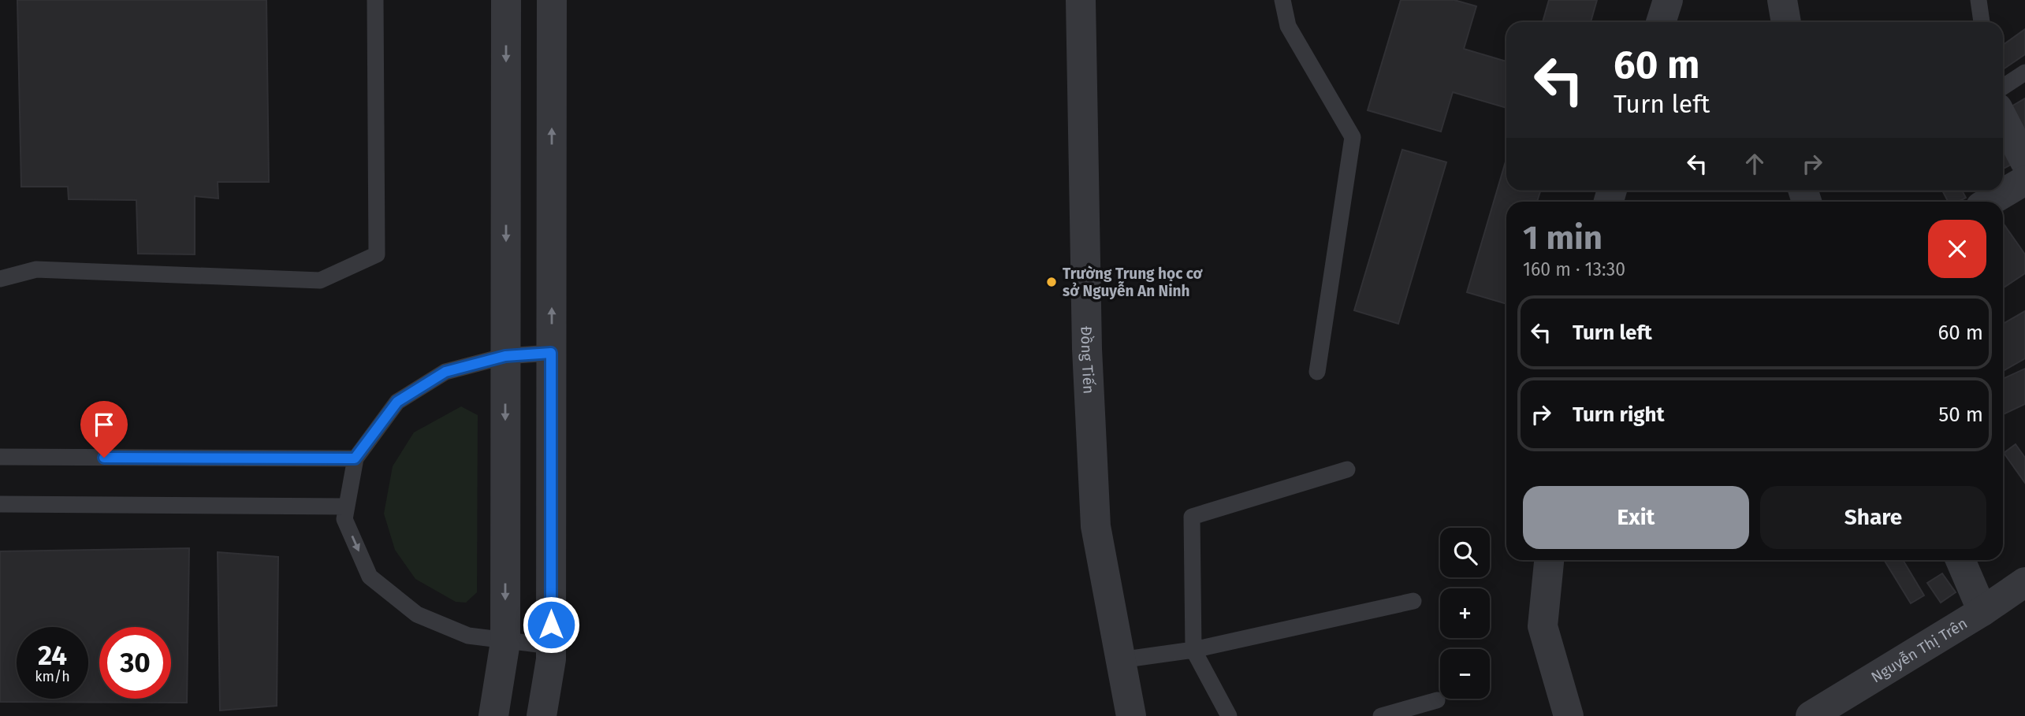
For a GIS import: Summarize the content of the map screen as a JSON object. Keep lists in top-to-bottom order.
{
  "streets": {
    "street": ["Đồng Tiến", "Nguyễn Thị Trên"]
  },
  "places": ["Trường Trung học cơ sở Nguyễn An Ninh"],
  "page": {
    "turn": ["60 m", "Turn left"],
    "heading": ["1 min", "160 m · 13:30"],
    "list": [
      {
        "name": "Turn left",
        "value": "60 m"
      },
      {
        "name": "Turn right",
        "value": "50 m"
      }
    ],
    "buttons": ["Exit", "Share"],
    "map_buttons": ["+", "−"],
    "speed": "24 km/h",
    "limit": "30"
  }
}
